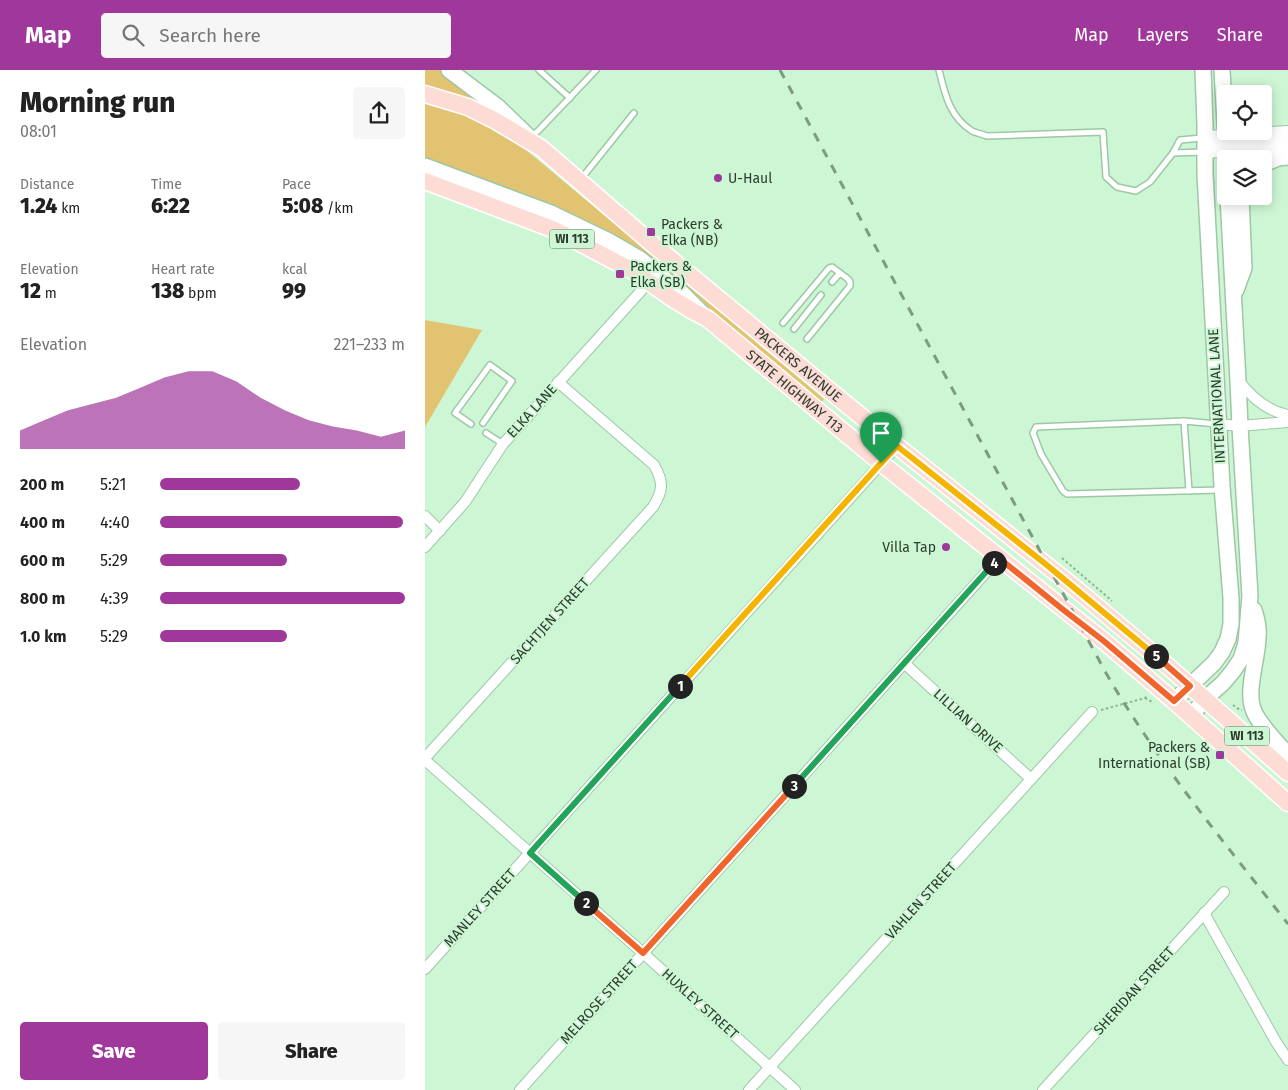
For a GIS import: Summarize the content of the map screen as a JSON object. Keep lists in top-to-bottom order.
{
  "streets": {
    "main road": [
      "WI 113",
      "PACKERS AVENUE",
      "STATE HIGHWAY 113",
      "INTERNATIONAL LANE"
    ],
    "street": [
      "ELKA LANE",
      "SACHTJEN STREET",
      "LILLIAN DRIVE",
      "VAHLEN STREET",
      "MANLEY STREET",
      "SHERIDAN STREET",
      "MELROSE STREET",
      "HUXLEY STREET"
    ]
  },
  "crossings": [
    ["WI 113", "PACKERS AVENUE"],
    ["WI 113", "STATE HIGHWAY 113"],
    ["WI 113", "INTERNATIONAL LANE"],
    ["WI 113", "ELKA LANE"],
    ["WI 113", "MELROSE STREET"],
    ["PACKERS AVENUE", "INTERNATIONAL LANE"],
    ["PACKERS AVENUE", "MANLEY STREET"],
    ["STATE HIGHWAY 113", "MANLEY STREET"],
    ["STATE HIGHWAY 113", "MELROSE STREET"],
    ["ELKA LANE", "SACHTJEN STREET"],
    ["SACHTJEN STREET", "HUXLEY STREET"],
    ["LILLIAN DRIVE", "VAHLEN STREET"],
    ["LILLIAN DRIVE", "MELROSE STREET"],
    ["VAHLEN STREET", "HUXLEY STREET"],
    ["MANLEY STREET", "HUXLEY STREET"],
    ["MELROSE STREET", "HUXLEY STREET"]
  ],
  "places": {
    "other": ["U-Haul", "Villa Tap"],
    "transit": ["Packers & Elka (NB)", "Packers & Elka (SB)", "Packers & International (SB)"]
  },
  "page": {
    "header": "Map",
    "search": "Search here",
    "nav": ["Map", "Layers", "Share"],
    "heading": ["Morning run", "08:01"],
    "stats": [
      ["Distance", "1.24 km"],
      ["Time", "6:22"],
      ["Pace", "5:08 /km"],
      ["Elevation", "12 m"],
      ["Heart rate", "138 bpm"],
      ["kcal", "99"]
    ],
    "chart": ["Elevation", "221–233 m"],
    "list": [
      {
        "name": "200 m",
        "note": "5:21"
      },
      {
        "name": "400 m",
        "note": "4:40"
      },
      {
        "name": "600 m",
        "note": "5:29"
      },
      {
        "name": "800 m",
        "note": "4:39"
      },
      {
        "name": "1.0 km",
        "note": "5:29"
      }
    ],
    "pins": [
      "4",
      "5",
      "1",
      "3",
      "2"
    ],
    "buttons": ["Save", "Share"]
  }
}
